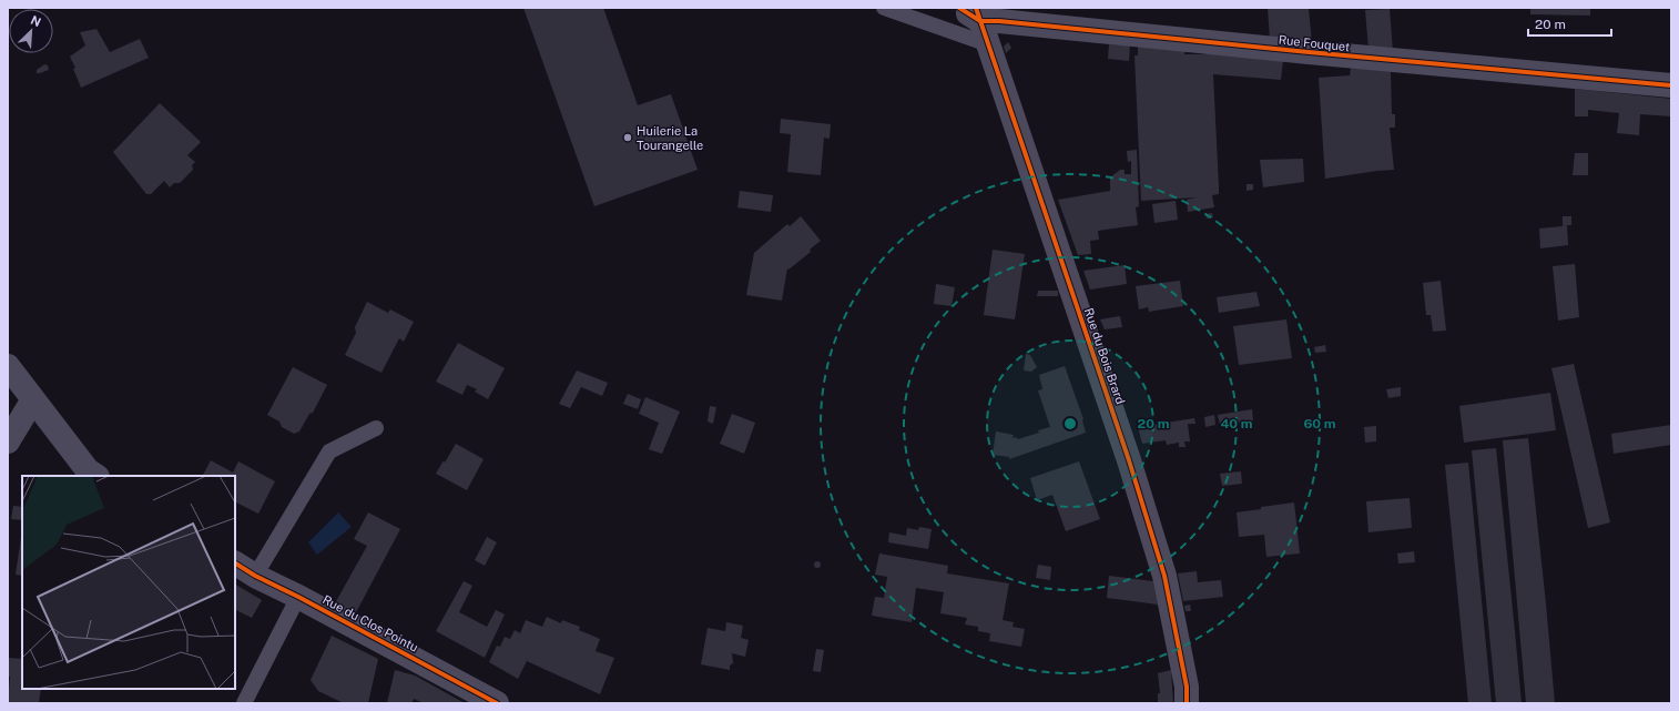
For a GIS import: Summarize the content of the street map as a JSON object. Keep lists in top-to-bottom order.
{
  "streets": {
    "street": ["Rue Fouquet", "Rue du Bois Brard", "Rue du Clos Pointu"]
  },
  "crossings": [
    ["Rue Fouquet", "Rue du Bois Brard"]
  ],
  "places": ["Huilerie La Tourangelle"],
  "scale_bar": "20 m",
  "north": "top right",
  "rings": ["20 m", "40 m", "60 m"]
}
